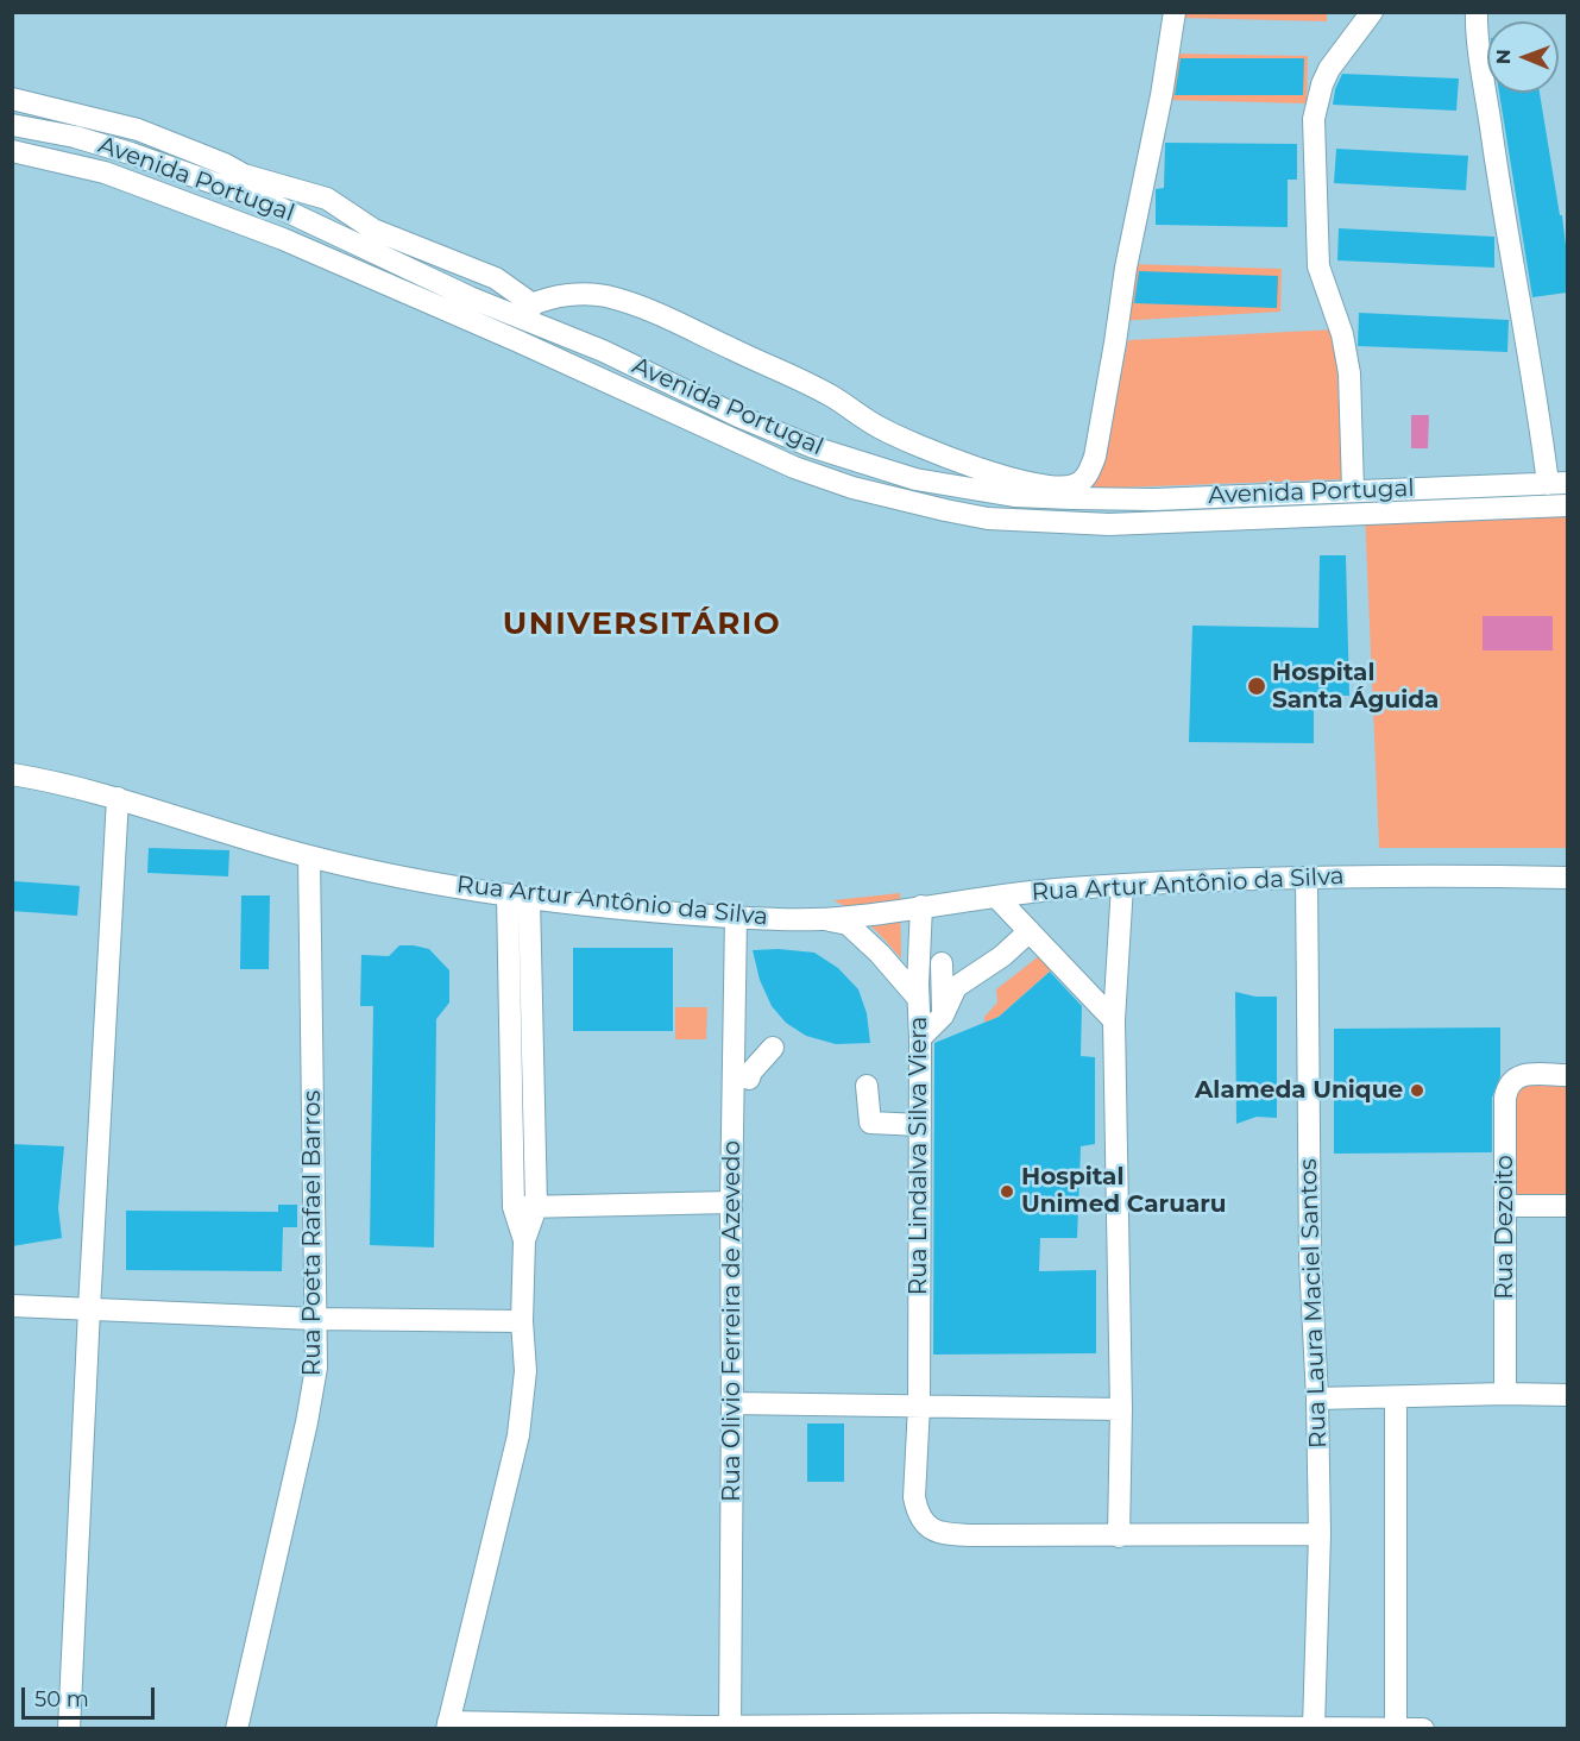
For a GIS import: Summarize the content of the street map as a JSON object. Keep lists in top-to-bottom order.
{
  "streets": {
    "street": [
      "Avenida Portugal",
      "Rua Artur Antônio da Silva",
      "Rua Lindalva Silva Viera",
      "Rua Dezoito",
      "Rua Poeta Rafael Barros",
      "Rua Laura Maciel Santos",
      "Rua Olivio Ferreira de Azevedo"
    ]
  },
  "crossings": [
    ["Rua Artur Antônio da Silva", "Rua Lindalva Silva Viera"],
    ["Rua Artur Antônio da Silva", "Rua Poeta Rafael Barros"],
    ["Rua Artur Antônio da Silva", "Rua Laura Maciel Santos"],
    ["Rua Artur Antônio da Silva", "Rua Olivio Ferreira de Azevedo"],
    ["Rua Lindalva Silva Viera", "Rua Laura Maciel Santos"]
  ],
  "districts": ["UNIVERSITÁRIO"],
  "places": ["Hospital Santa Águida", "Alameda Unique", "Hospital Unimed Caruaru"],
  "scale_bar": "50 m",
  "north": "left"
}
